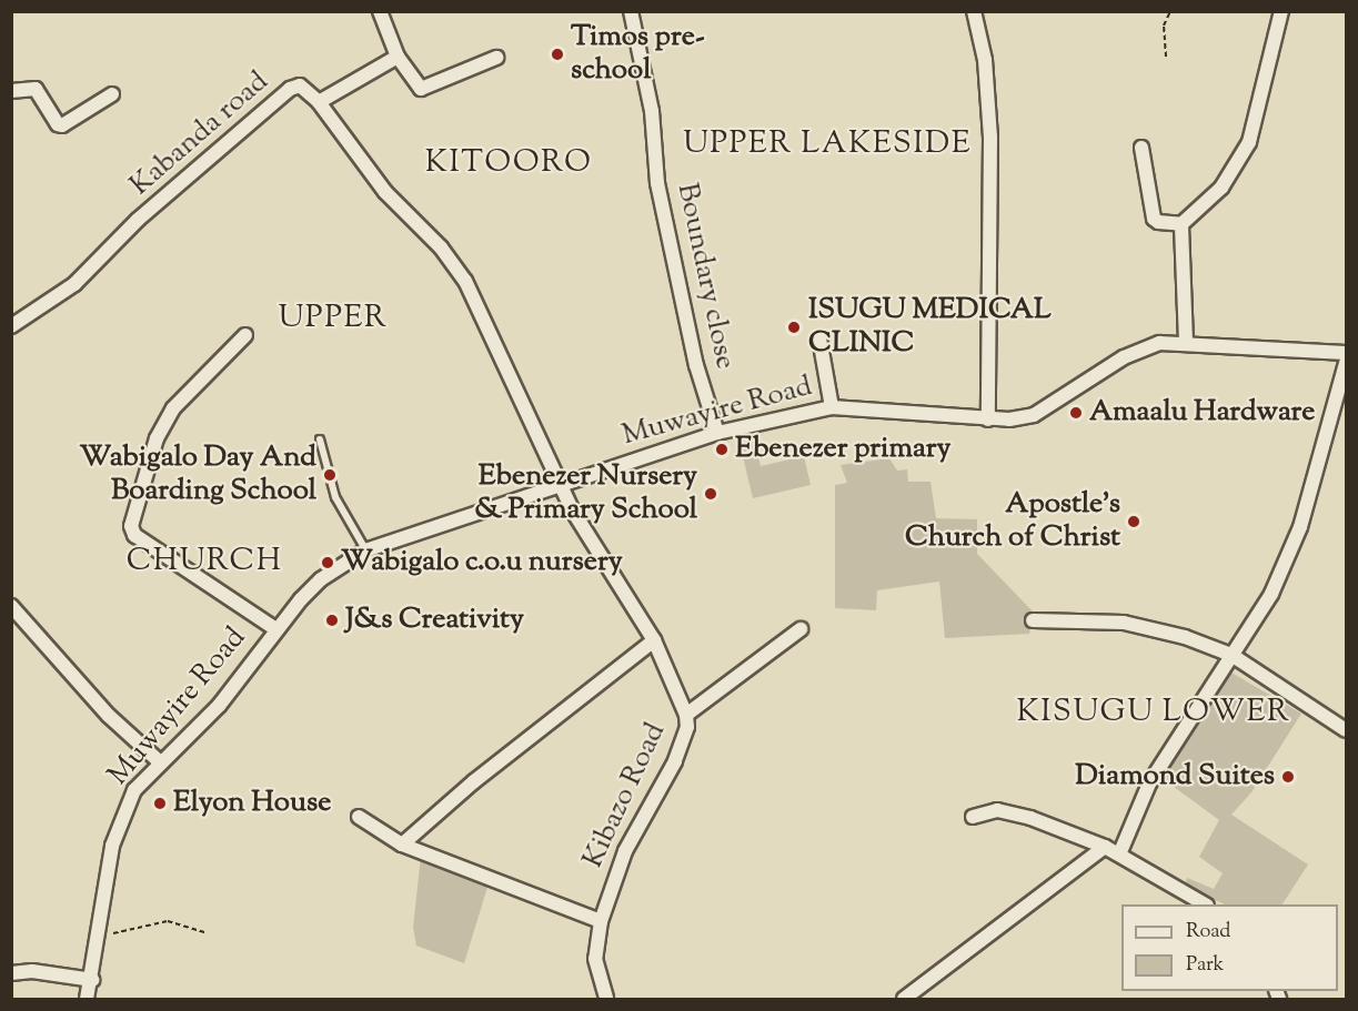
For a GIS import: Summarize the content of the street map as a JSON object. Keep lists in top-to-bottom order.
{
  "streets": {
    "street": [
      "Kabanda road",
      "Boundary close",
      "Muwayire Road",
      "Kibazo Road"
    ]
  },
  "crossings": [
    ["Kabanda road", "Muwayire Road"],
    ["Kabanda road", "Kibazo Road"],
    ["Boundary close", "Muwayire Road"],
    ["Muwayire Road", "Kibazo Road"]
  ],
  "districts": [
    "UPPER LAKESIDE",
    "KITOORO",
    "UPPER",
    "CHURCH",
    "KISUGU LOWER"
  ],
  "places": [
    "Timos pre- school",
    "ISUGU MEDICAL CLINIC",
    "Amaalu Hardware",
    "Ebenezer primary",
    "Wabigalo Day And Boarding School",
    "Ebenezer Nursery & Primary School",
    "Apostle's Church of Christ",
    "Wabigalo c.o.u nursery",
    "J&s Creativity",
    "Diamond Suites",
    "Elyon House"
  ],
  "legend": ["Road", "Park"]
}
